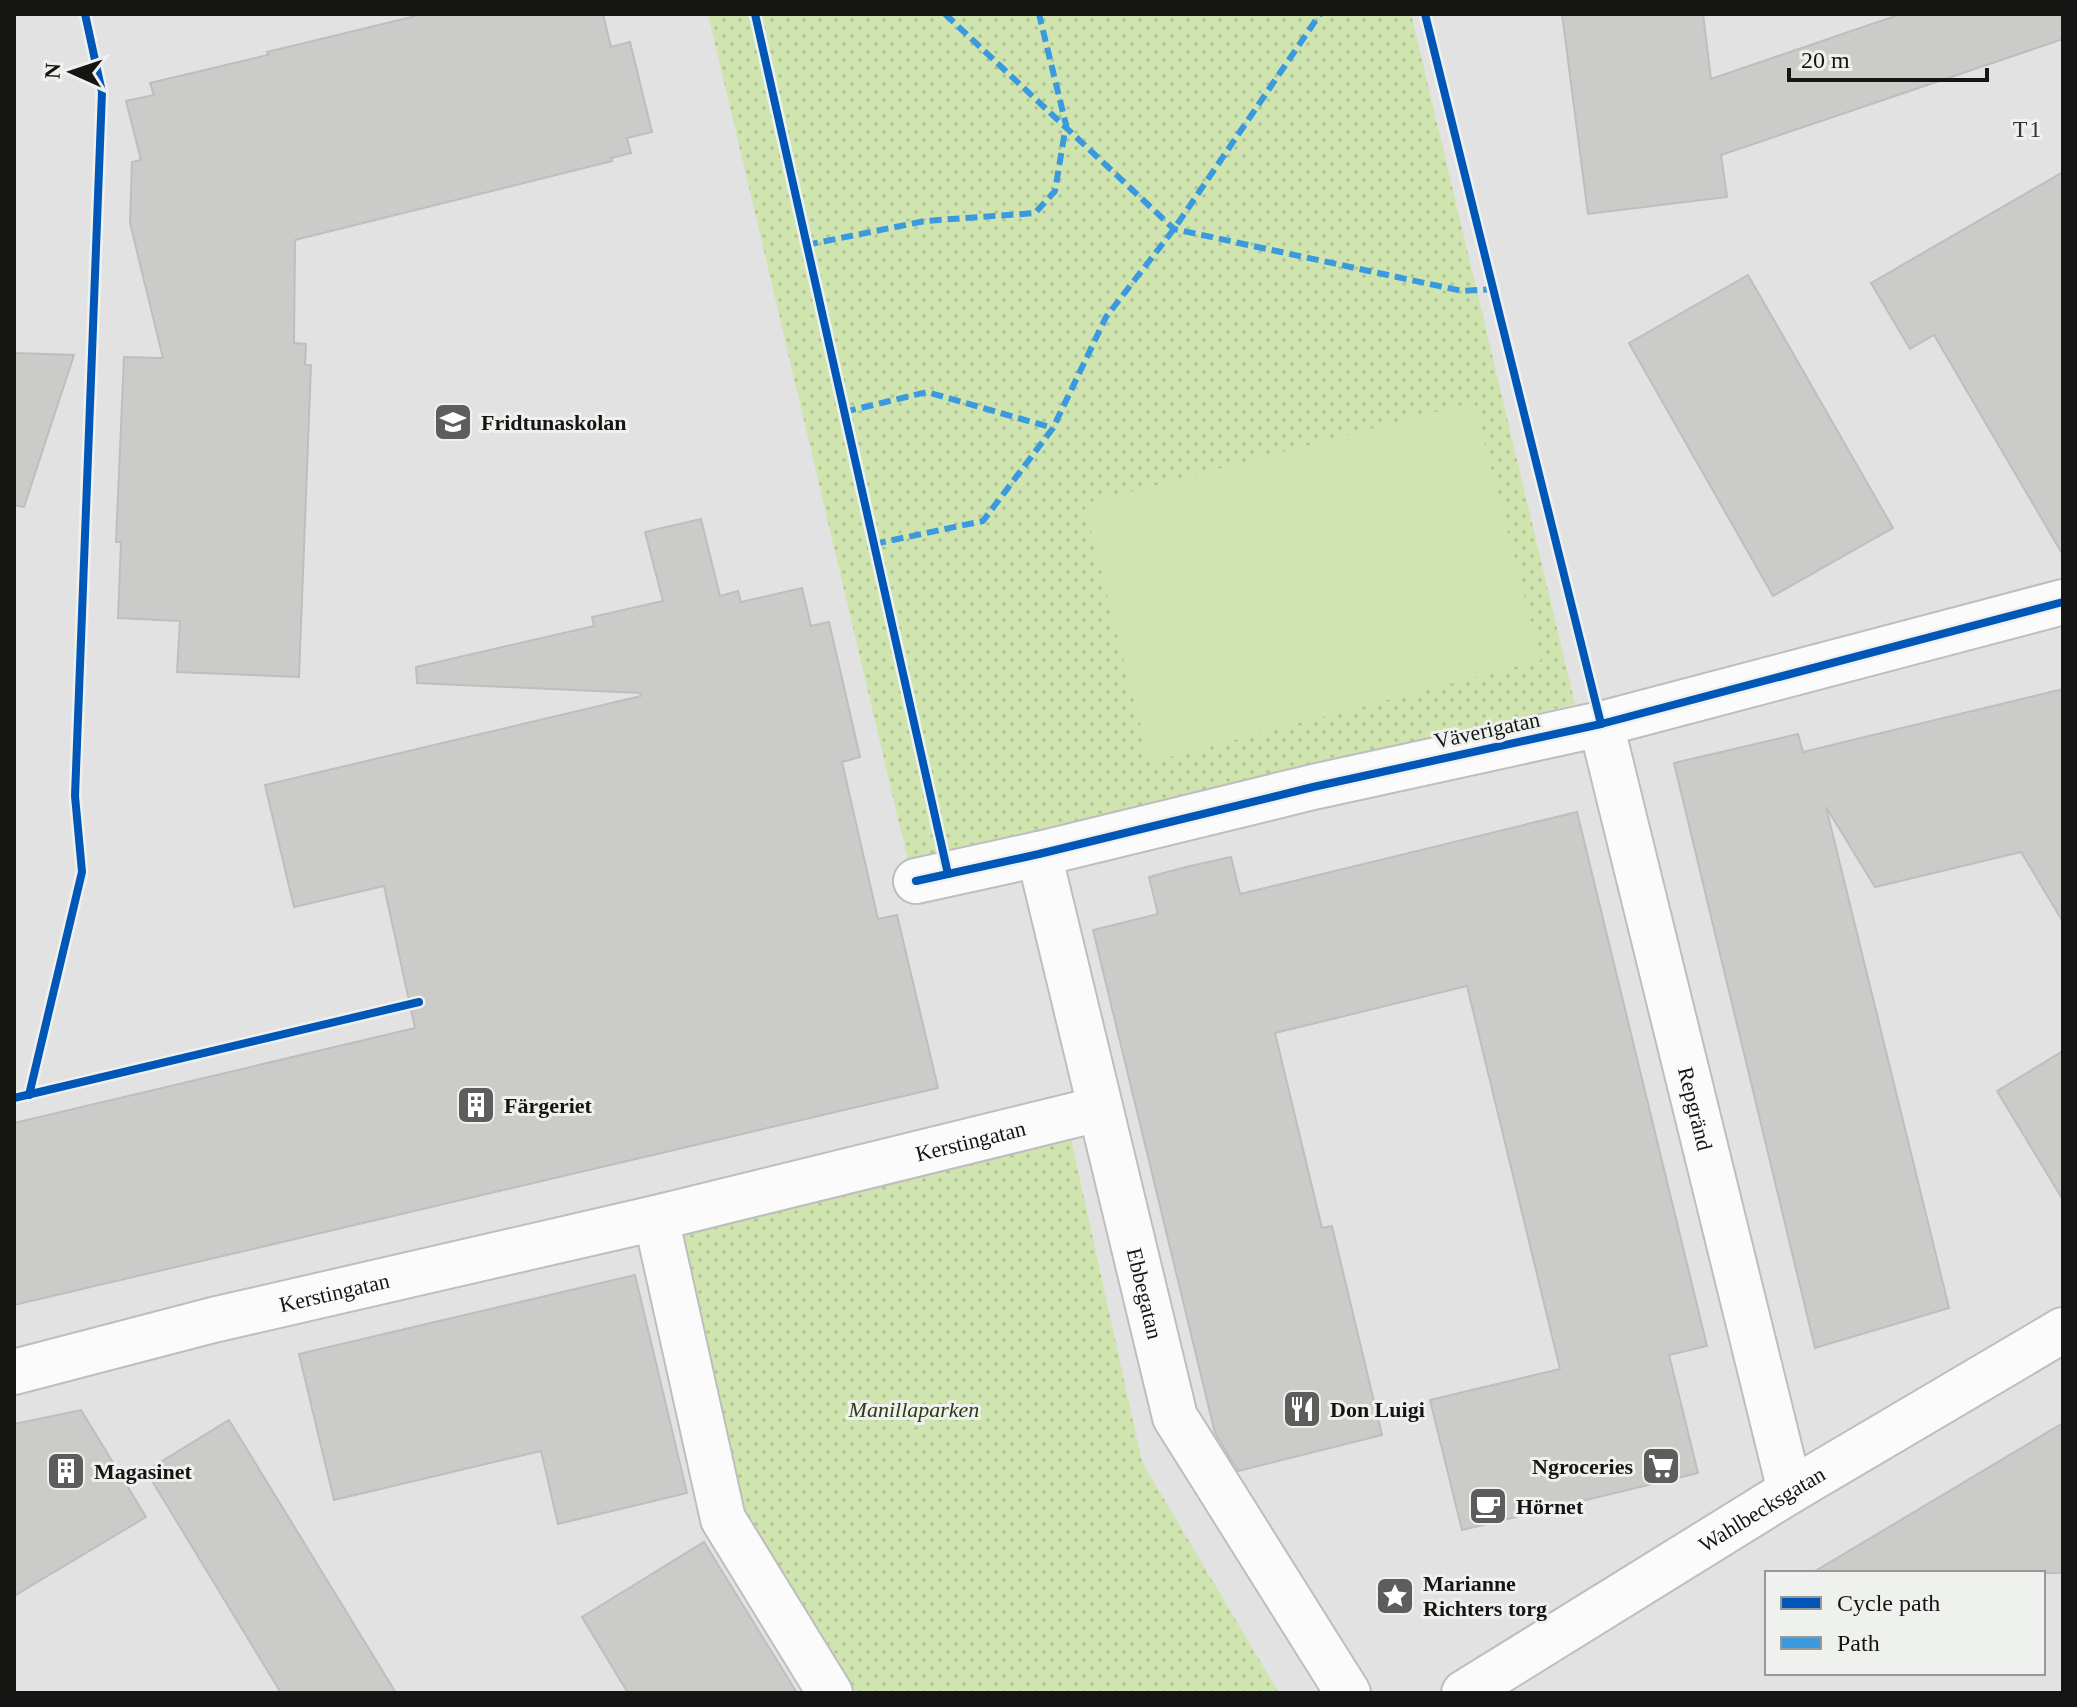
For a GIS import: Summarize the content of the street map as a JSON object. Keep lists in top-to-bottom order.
{
  "streets": {
    "street": [
      "Väverigatan",
      "Repgränd",
      "Kerstingatan",
      "Ebbegatan",
      "Wahlbecksgatan"
    ]
  },
  "crossings": [
    ["Väverigatan", "Repgränd"],
    ["Väverigatan", "Ebbegatan"],
    ["Repgränd", "Wahlbecksgatan"],
    ["Kerstingatan", "Ebbegatan"]
  ],
  "districts": ["T1"],
  "parks": ["Manillaparken"],
  "places": {
    "school or university": ["Fridtunaskolan"],
    "building": ["Färgeriet", "Magasinet"],
    "restaurant": ["Don Luigi"],
    "supermarket": ["Ngroceries"],
    "cafe": ["Hörnet"],
    "place": ["Marianne Richters torg"]
  },
  "legend": ["Cycle path", "Path"],
  "scale_bar": "20 m",
  "north": "left"
}
